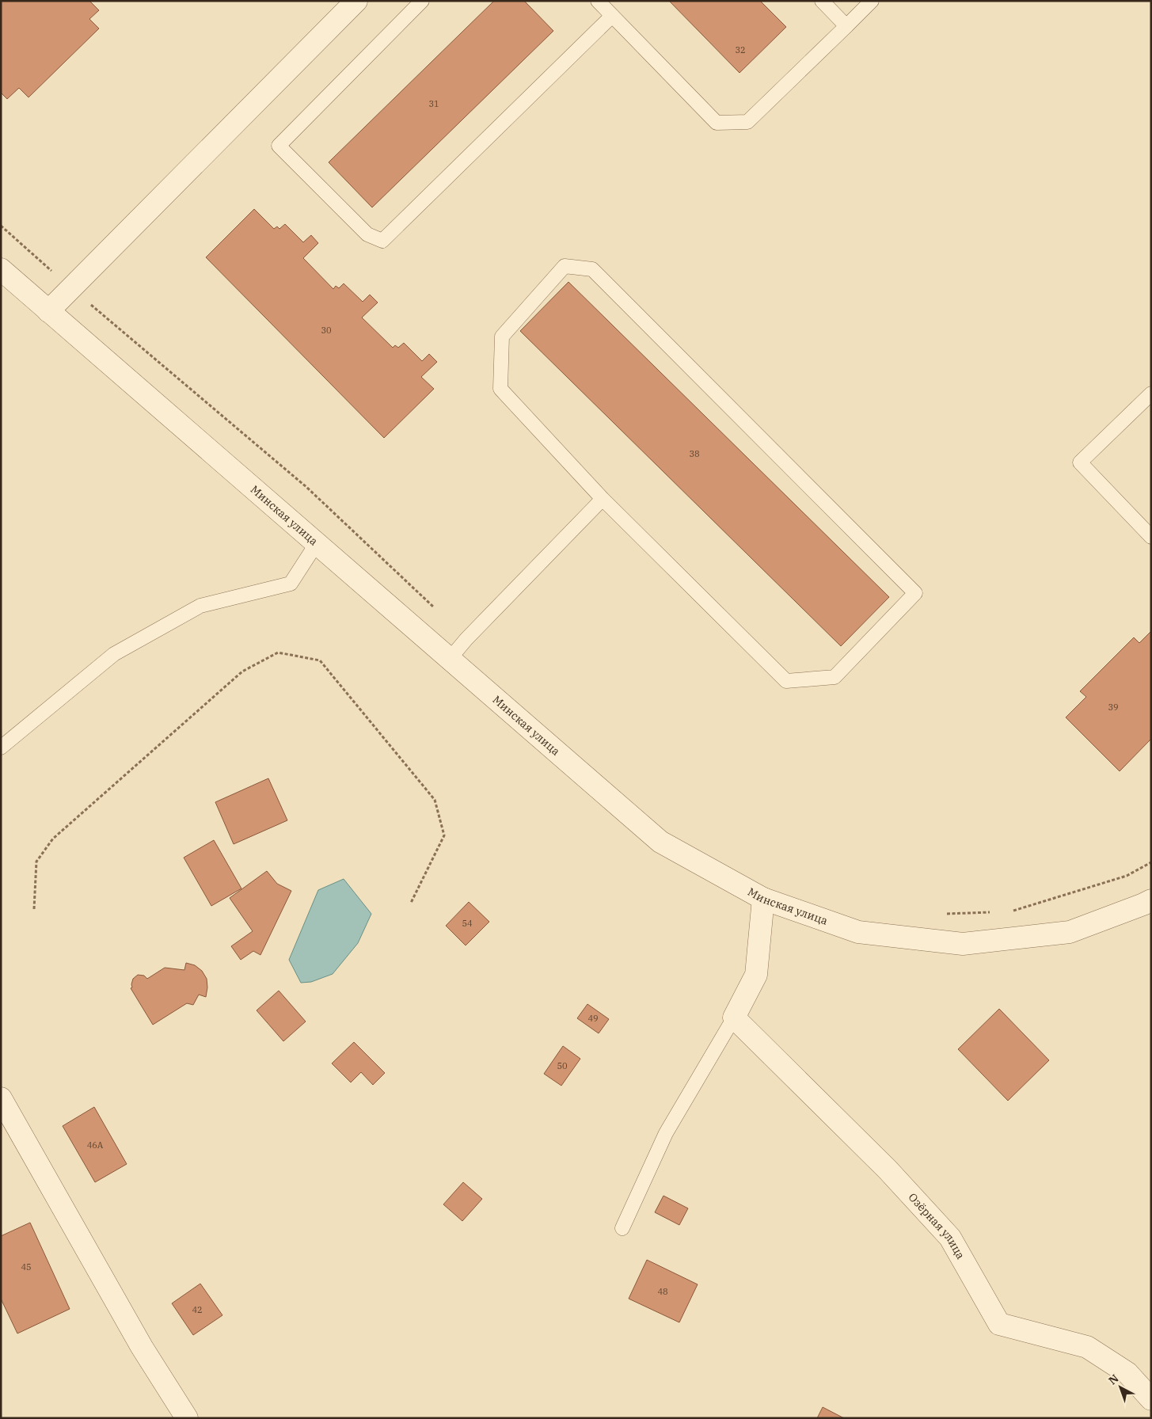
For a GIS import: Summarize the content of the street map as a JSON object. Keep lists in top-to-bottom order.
{
  "streets": {
    "street": ["Минская улица", "Озёрная улица"]
  },
  "house_numbers": [
    "32",
    "31",
    "30",
    "38",
    "39",
    "54",
    "49",
    "50",
    "46А",
    "45",
    "48",
    "42"
  ],
  "north": "top left"
}
